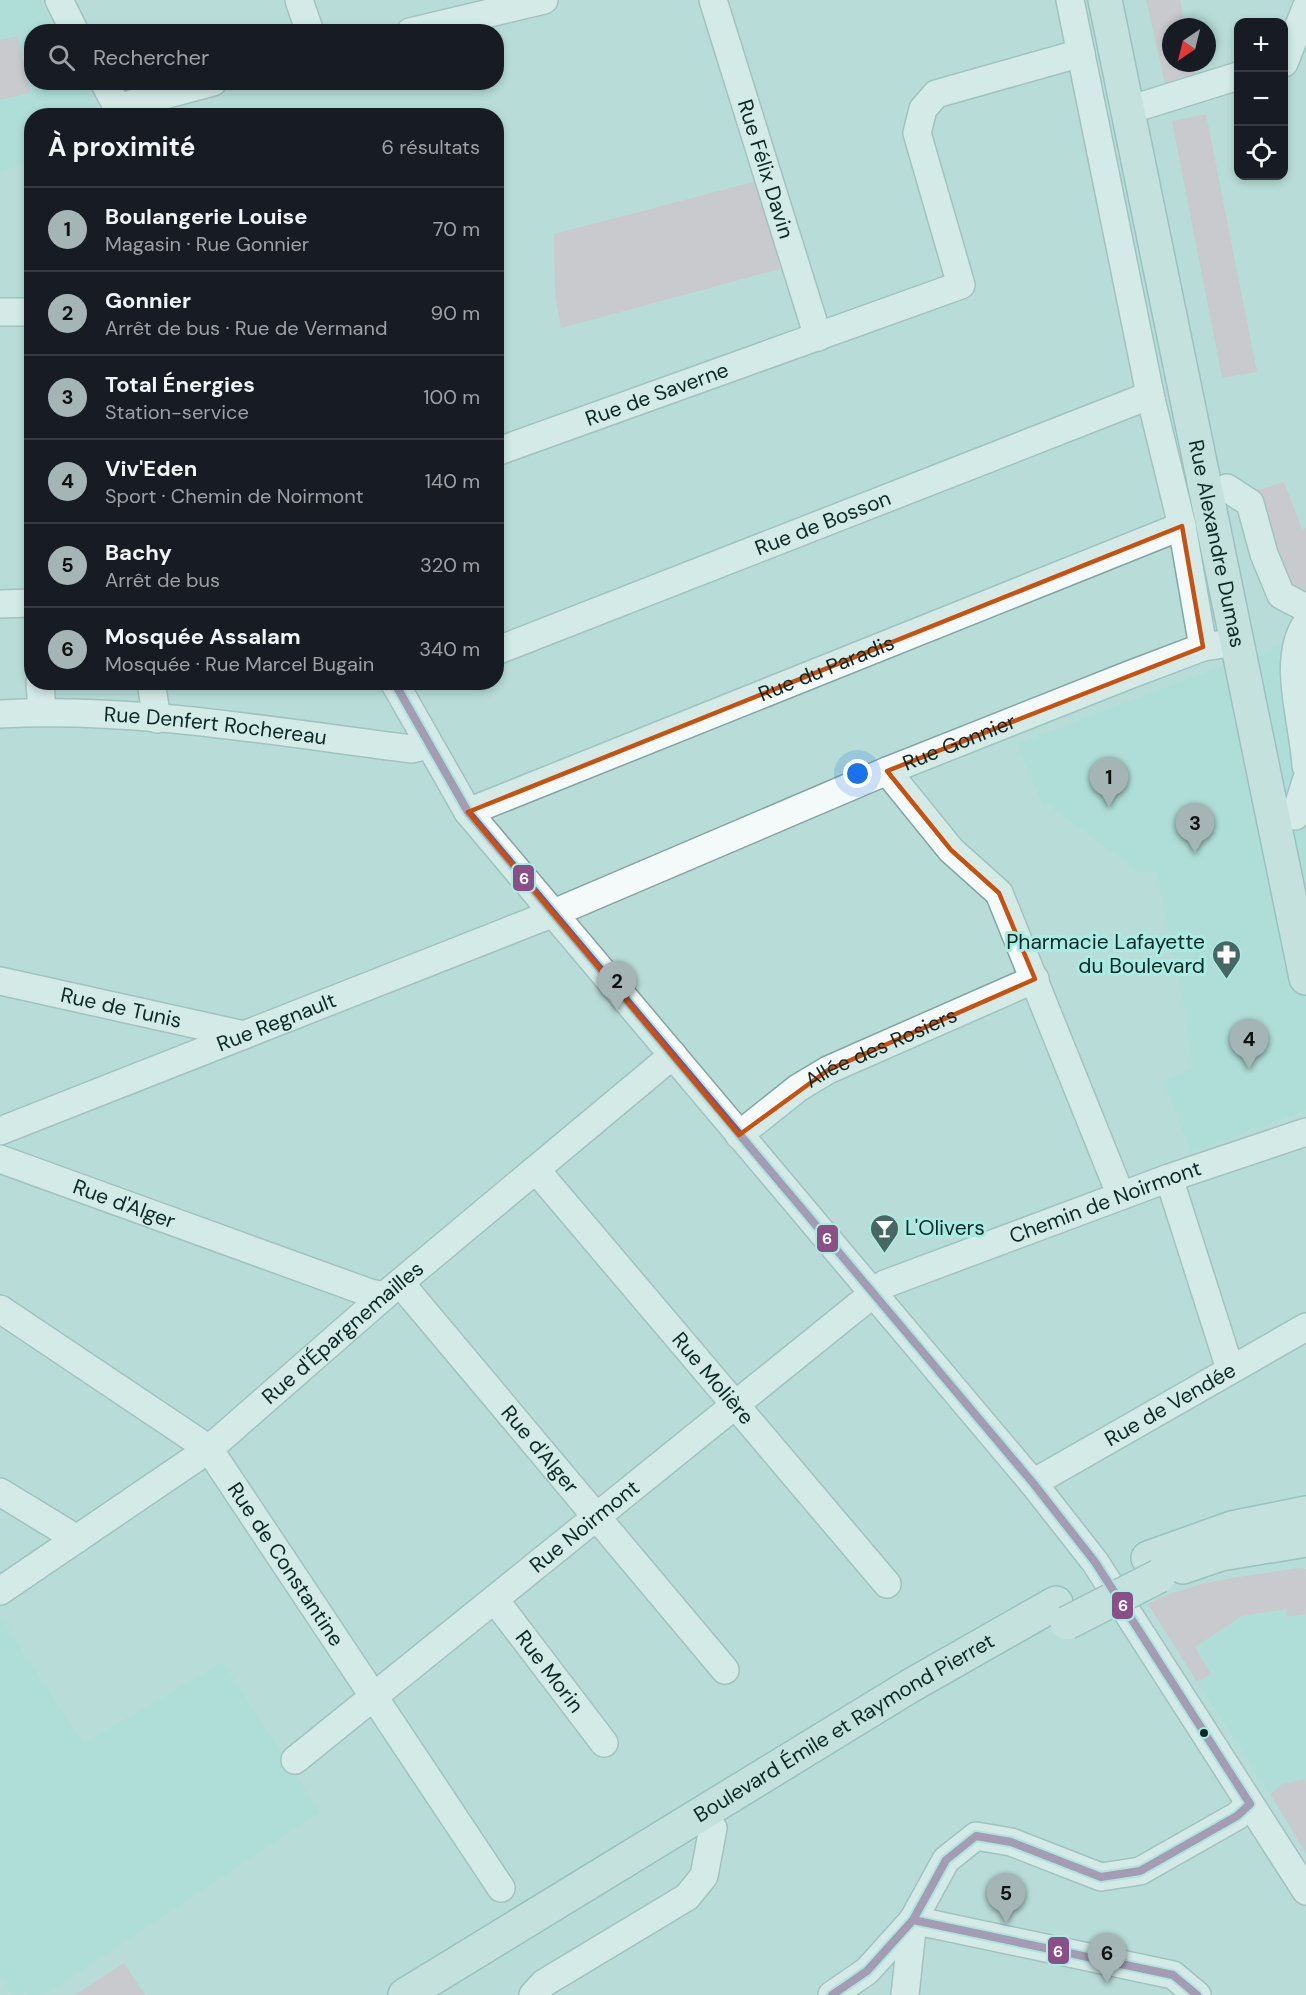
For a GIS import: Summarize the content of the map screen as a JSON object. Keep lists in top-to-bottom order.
{
  "streets": {
    "main road": ["Rue Alexandre Dumas", "Boulevard Émile et Raymond Pierret"],
    "street": [
      "Rue Félix Davin",
      "Rue de Saverne",
      "Rue de Bosson",
      "Rue du Paradis",
      "Rue Denfert Rochereau",
      "Rue Gonnier",
      "Rue de Tunis",
      "Rue Regnault",
      "Allée des Rosiers",
      "Chemin de Noirmont",
      "Rue d'Alger",
      "Rue d'Épargnemailles",
      "Rue Molière",
      "Rue de Vendée",
      "Rue Noirmont",
      "Rue de Constantine",
      "Rue Morin"
    ]
  },
  "crossings": [
    ["Rue Félix Davin", "Rue de Saverne"],
    ["Rue de Saverne", "Rue Alexandre Dumas"],
    ["Rue de Bosson", "Rue Alexandre Dumas"],
    ["Rue Alexandre Dumas", "Rue du Paradis"],
    ["Rue Alexandre Dumas", "Rue Gonnier"],
    ["Rue Gonnier", "Rue Regnault"],
    ["Rue de Tunis", "Rue Regnault"],
    ["Chemin de Noirmont", "Rue Noirmont"],
    ["Rue d'Alger", "Rue d'Épargnemailles"],
    ["Rue d'Alger", "Rue Noirmont"],
    ["Rue d'Épargnemailles", "Rue Molière"],
    ["Rue d'Épargnemailles", "Rue de Constantine"],
    ["Rue Molière", "Rue Noirmont"],
    ["Rue Noirmont", "Rue de Constantine"],
    ["Rue Noirmont", "Rue Morin"]
  ],
  "places": {
    "pharmacy": ["Pharmacie Lafayette du Boulevard"],
    "bar": ["L'Olivers"]
  },
  "lines": ["transit line 6"],
  "north": "bottom left",
  "page": {
    "map_buttons": ["+", "−"],
    "search": "Rechercher",
    "heading": ["À proximité", "6 résultats"],
    "list": [
      {
        "mark": "1",
        "name": "Boulangerie Louise",
        "note": "Magasin · Rue Gonnier",
        "value": "70 m"
      },
      {
        "mark": "2",
        "name": "Gonnier",
        "note": "Arrêt de bus · Rue de Vermand",
        "value": "90 m"
      },
      {
        "mark": "3",
        "name": "Total Énergies",
        "note": "Station-service",
        "value": "100 m"
      },
      {
        "mark": "4",
        "name": "Viv'Eden",
        "note": "Sport · Chemin de Noirmont",
        "value": "140 m"
      },
      {
        "mark": "5",
        "name": "Bachy",
        "note": "Arrêt de bus",
        "value": "320 m"
      },
      {
        "mark": "6",
        "name": "Mosquée Assalam",
        "note": "Mosquée · Rue Marcel Bugain",
        "value": "340 m"
      }
    ],
    "pins": [
      "1",
      "3",
      "2",
      "4",
      "5",
      "6"
    ]
  }
}
